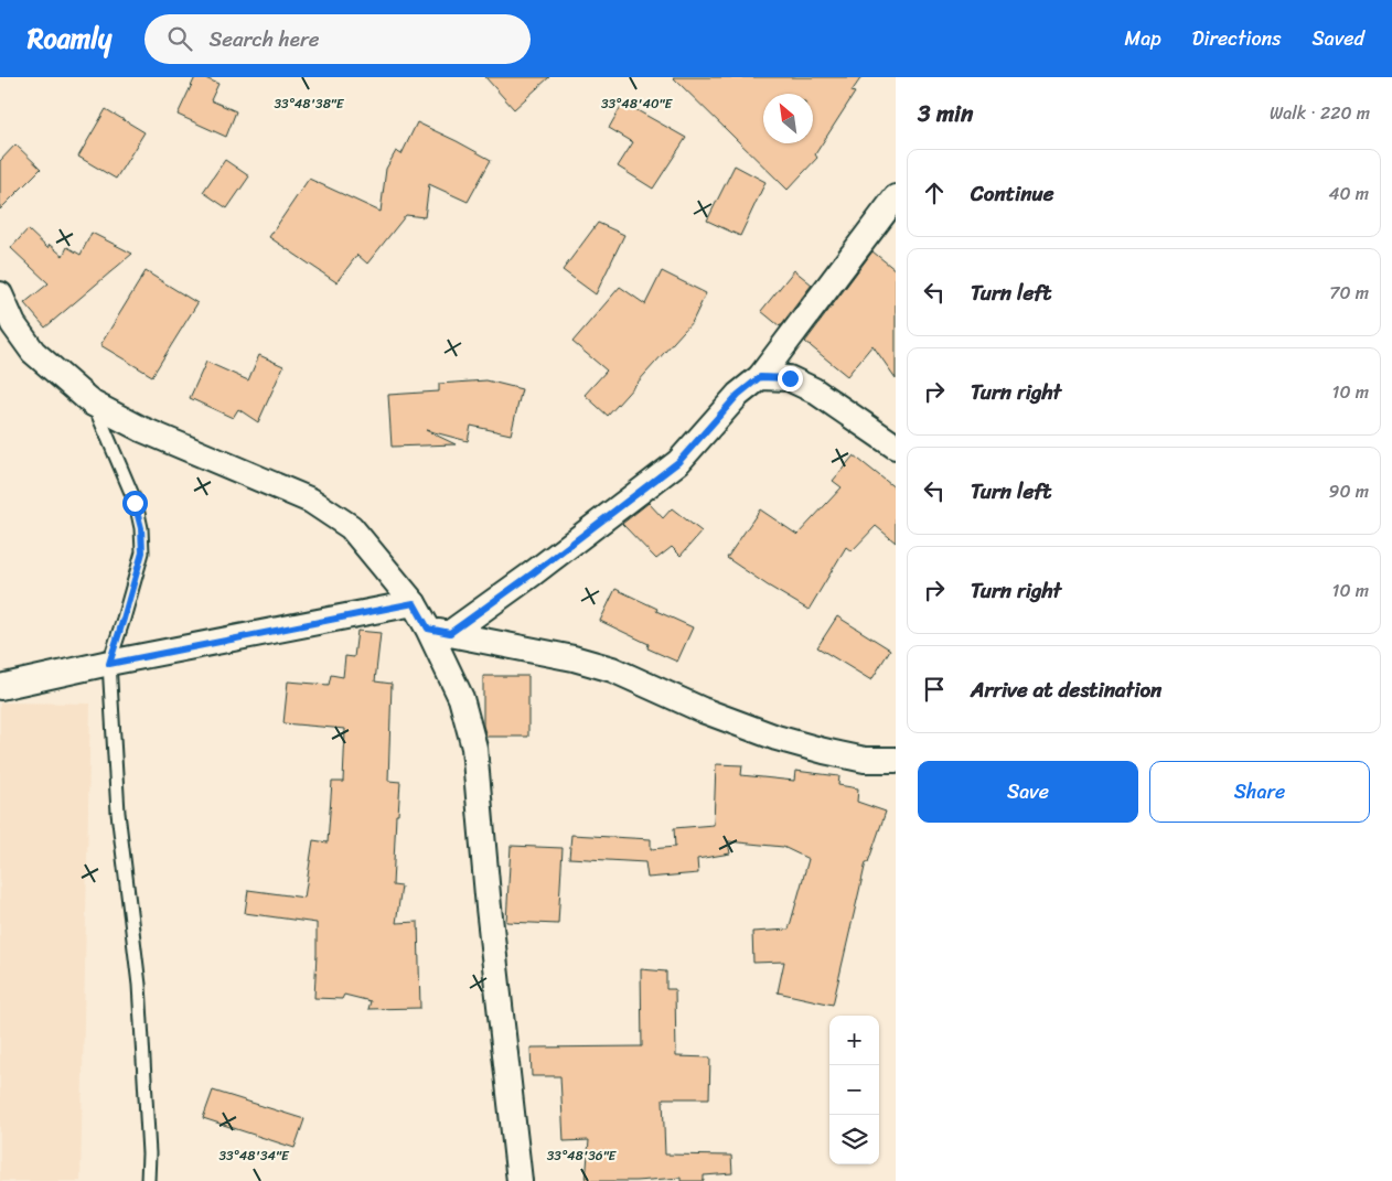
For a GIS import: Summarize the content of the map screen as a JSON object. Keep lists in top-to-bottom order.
{
  "north": "top left",
  "page": {
    "header": "Roamly",
    "search": "Search here",
    "nav": ["Map", "Directions", "Saved"],
    "heading": ["3 min", "Walk · 220 m"],
    "list": [
      ["Continue", "40 m"],
      ["Turn left", "70 m"],
      ["Turn right", "10 m"],
      ["Turn left", "90 m"],
      ["Turn right", "10 m"],
      "Arrive at destination"
    ],
    "buttons": ["Save", "Share"],
    "map_buttons": ["+", "−"]
  },
  "coordinates": [
    "33°48'38\"E",
    "33°48'40\"E",
    "33°48'34\"E",
    "33°48'36\"E"
  ]
}
